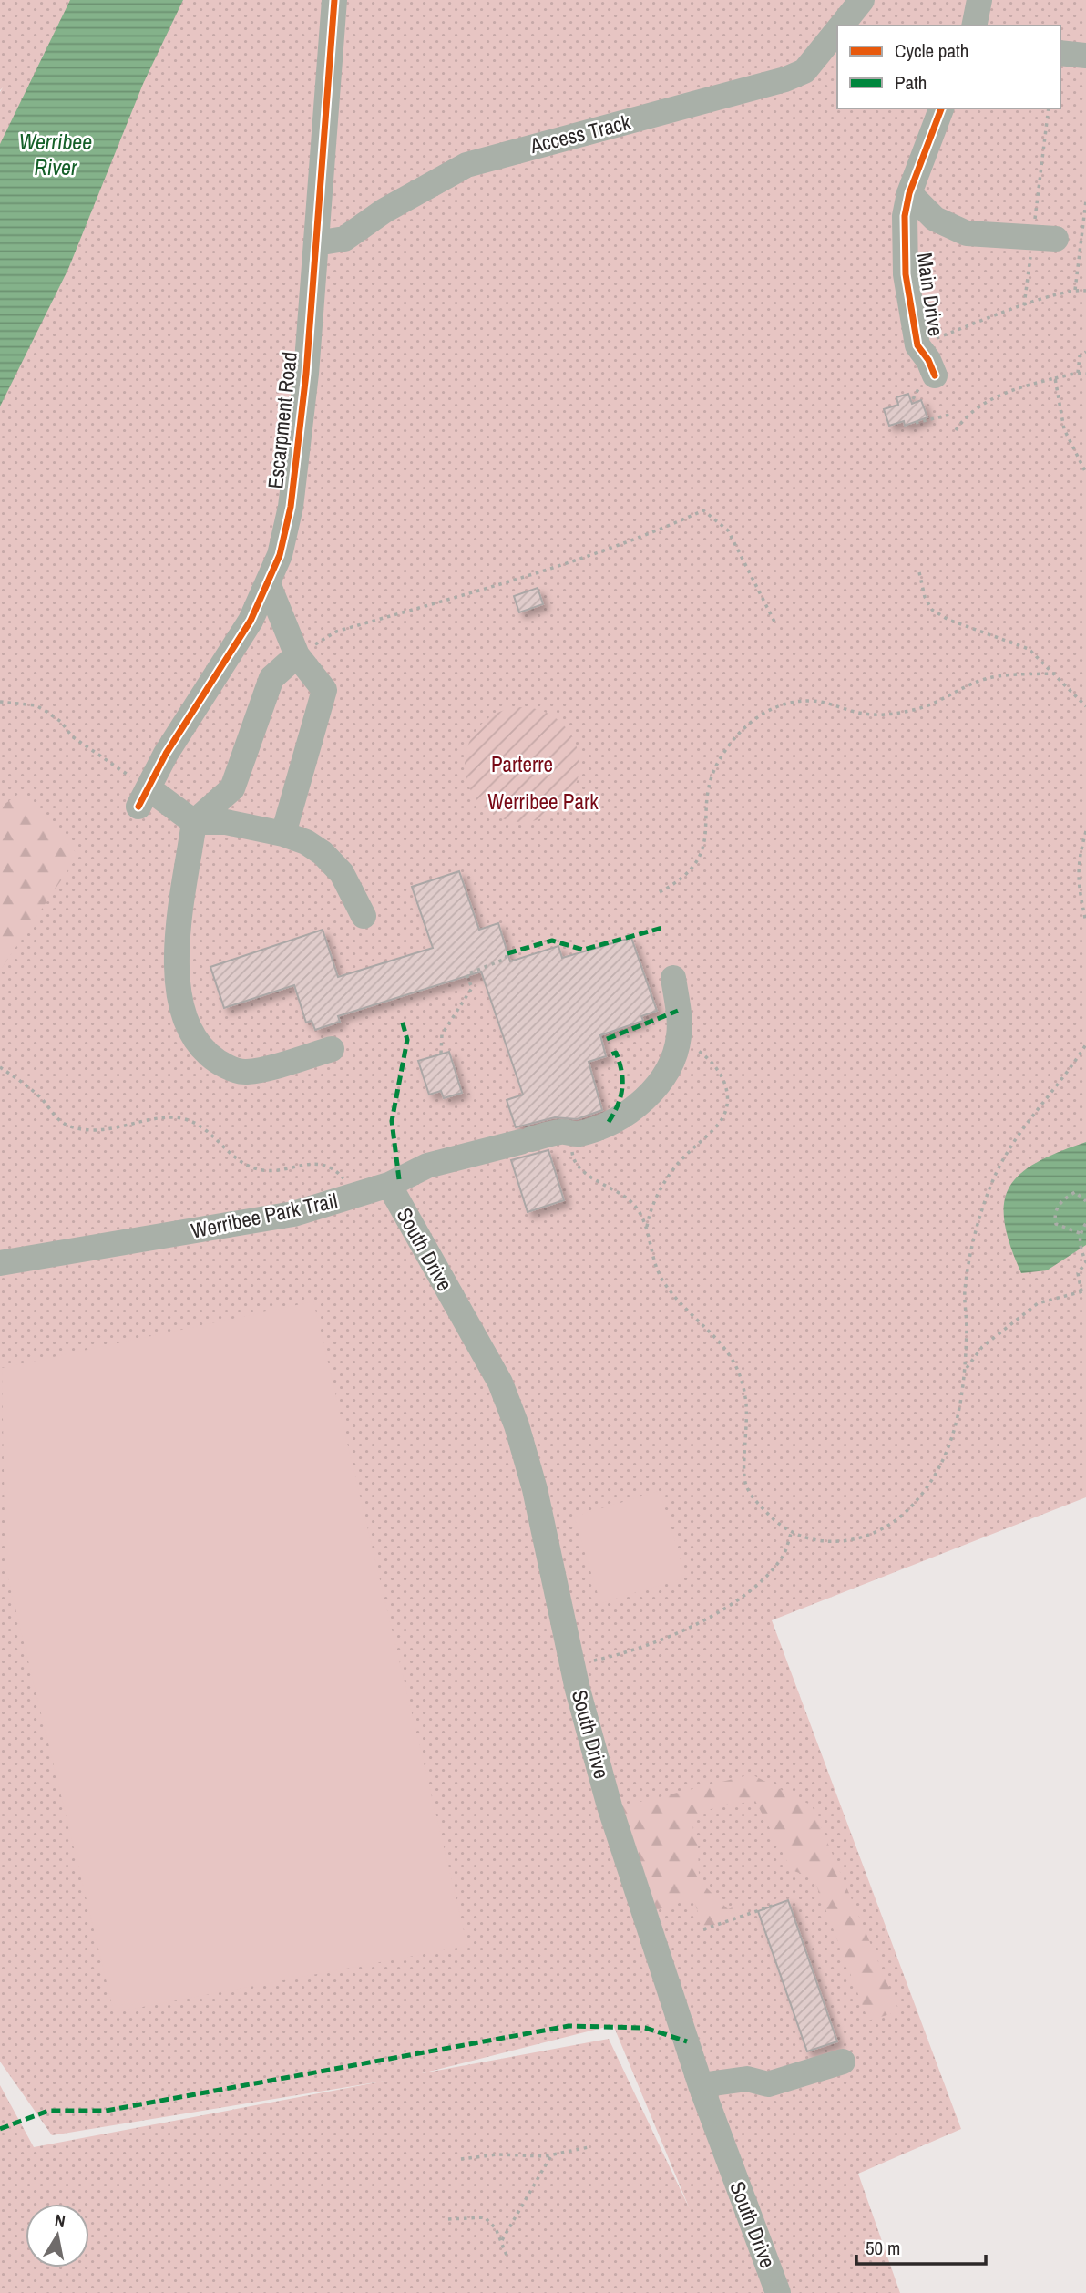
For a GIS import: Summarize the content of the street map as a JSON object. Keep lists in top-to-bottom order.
{
  "streets": {
    "street": [
      "Access Track",
      "Main Drive",
      "Escarpment Road",
      "Werribee Park Trail",
      "South Drive"
    ]
  },
  "crossings": [
    ["Access Track", "Escarpment Road"],
    ["Werribee Park Trail", "South Drive"]
  ],
  "water": ["Werribee River"],
  "parks": ["Parterre", "Werribee Park"],
  "legend": ["Cycle path", "Path"],
  "scale_bar": "50 m",
  "north": "top"
}
